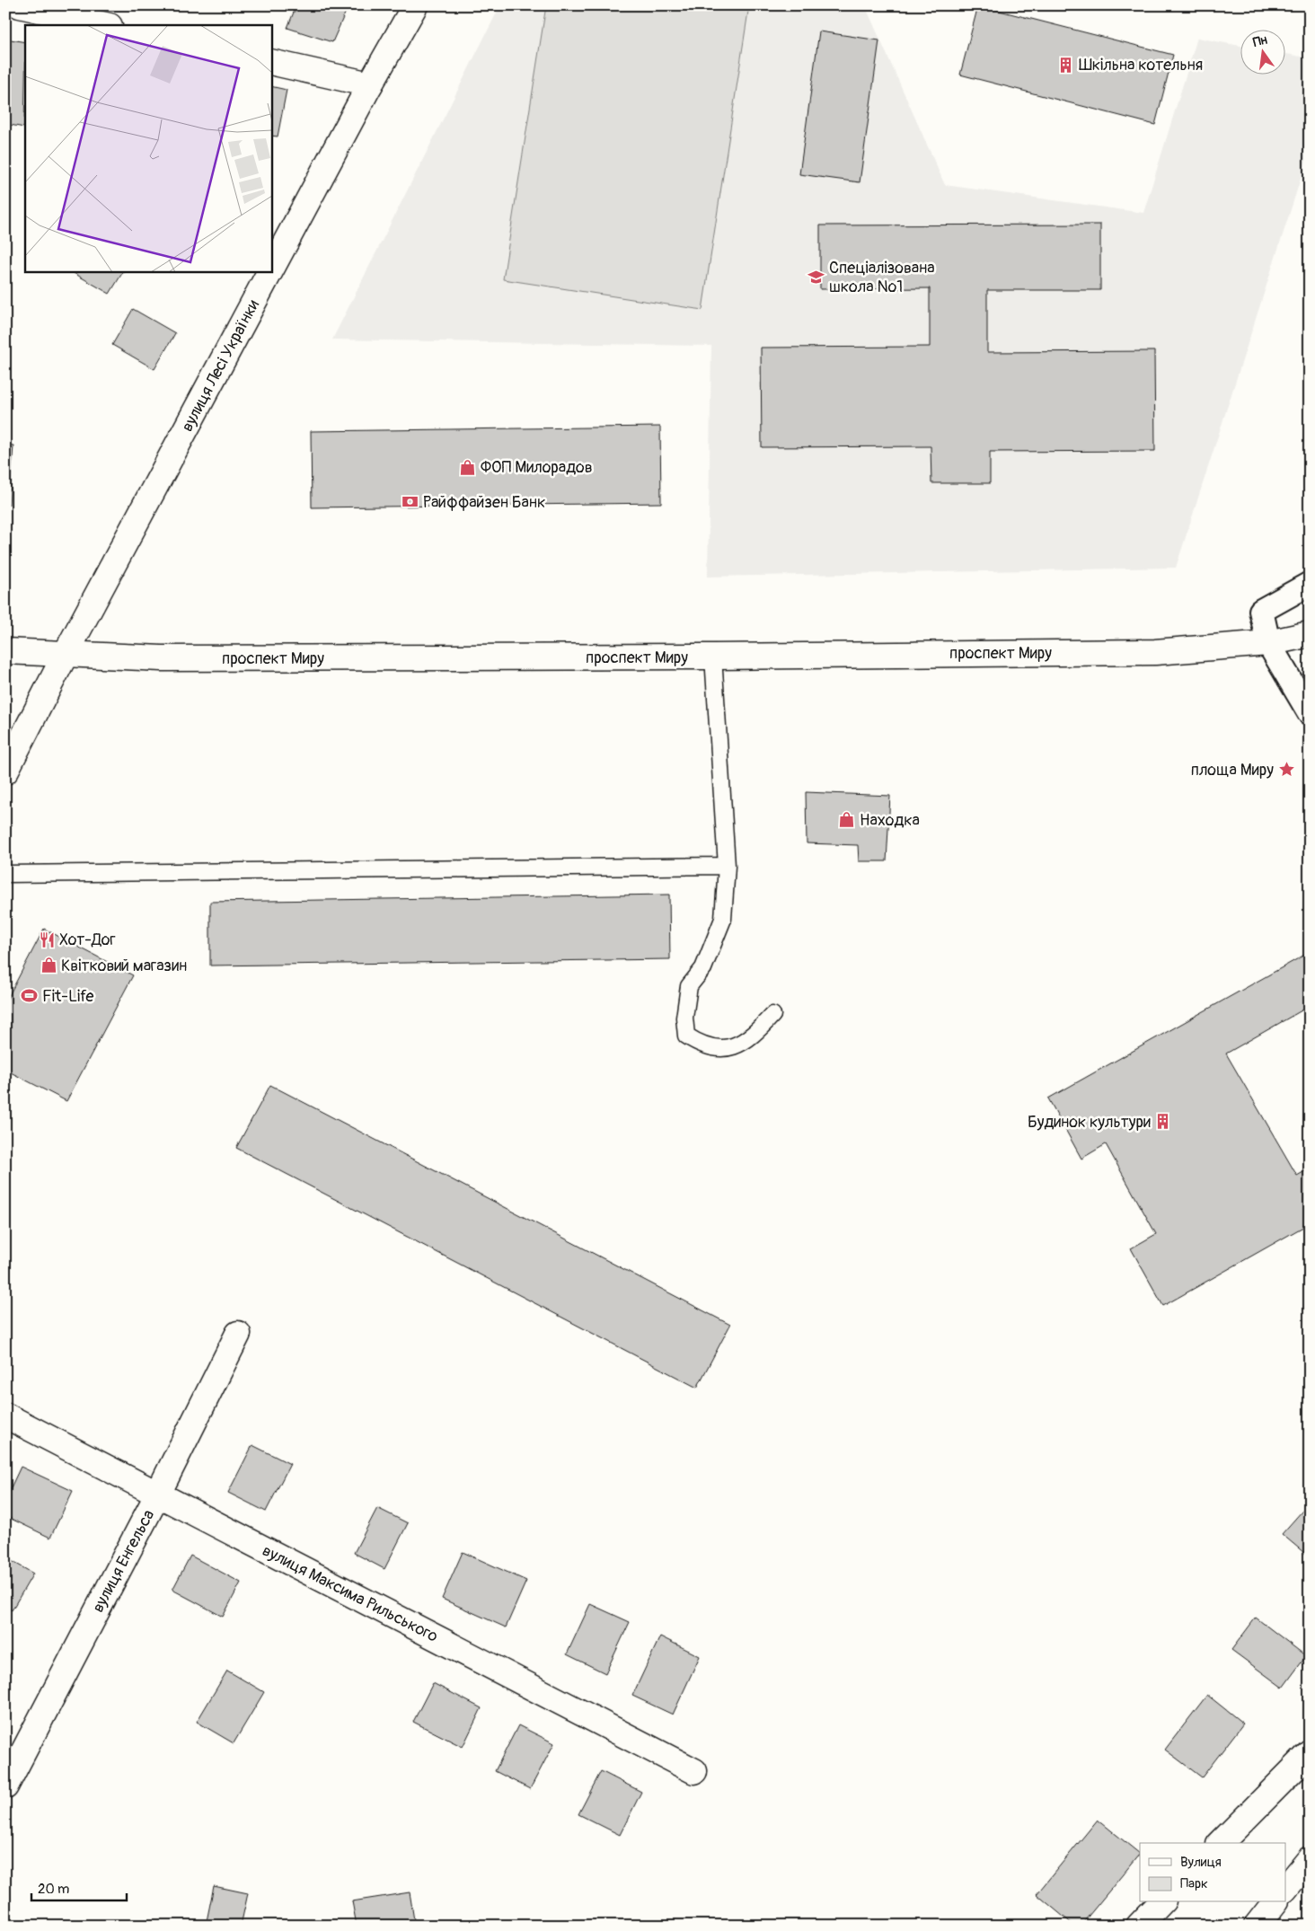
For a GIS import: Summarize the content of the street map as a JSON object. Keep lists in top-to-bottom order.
{
  "streets": {
    "street": [
      "вулиця Лесі Українки",
      "проспект Миру",
      "вулиця Енгельса",
      "вулиця Максима Рильського"
    ]
  },
  "crossings": [
    ["вулиця Лесі Українки", "проспект Миру"],
    ["вулиця Енгельса", "вулиця Максима Рильського"]
  ],
  "places": {
    "building": ["Шкільна котельня", "Будинок культури"],
    "school or university": ["Спеціалізована школа №1"],
    "shop": ["ФОП Милорадов", "Находка", "Квітковий магазин"],
    "bank": ["Райффайзен Банк"],
    "place": ["площа Миру"],
    "restaurant": ["Хот-Дог"],
    "sports": ["Fit-Life"]
  },
  "legend": ["Вулиця", "Парк"],
  "scale_bar": "20 m",
  "north": "top"
}
